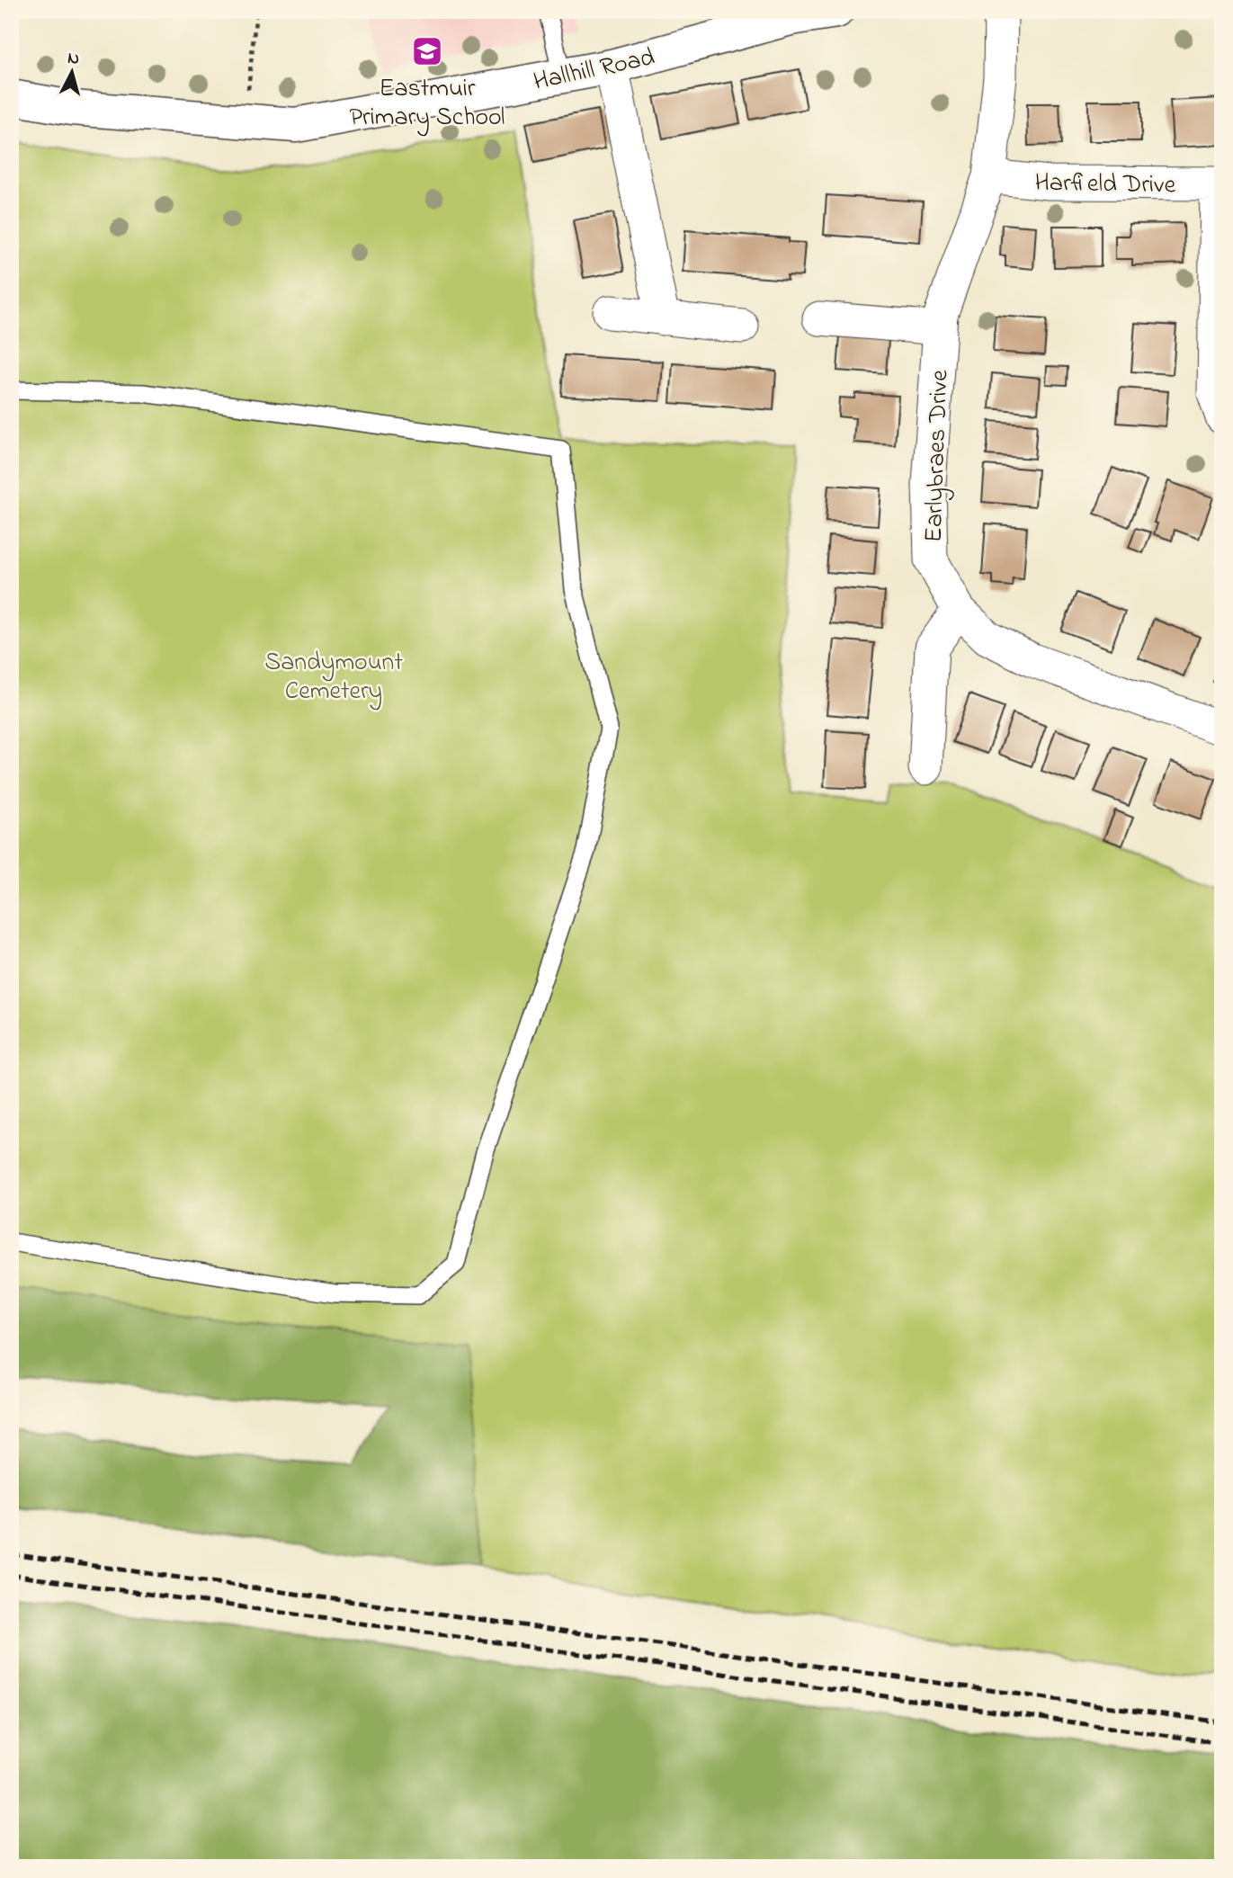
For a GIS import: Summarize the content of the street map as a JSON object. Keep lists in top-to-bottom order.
{
  "streets": {
    "street": ["Hallhill Road", "Harfield Drive", "Earlybraes Drive"]
  },
  "crossings": [
    ["Harfield Drive", "Earlybraes Drive"]
  ],
  "parks": ["Sandymount Cemetery"],
  "places": {
    "school or university": ["Eastmuir Primary School"]
  },
  "north": "top"
}
